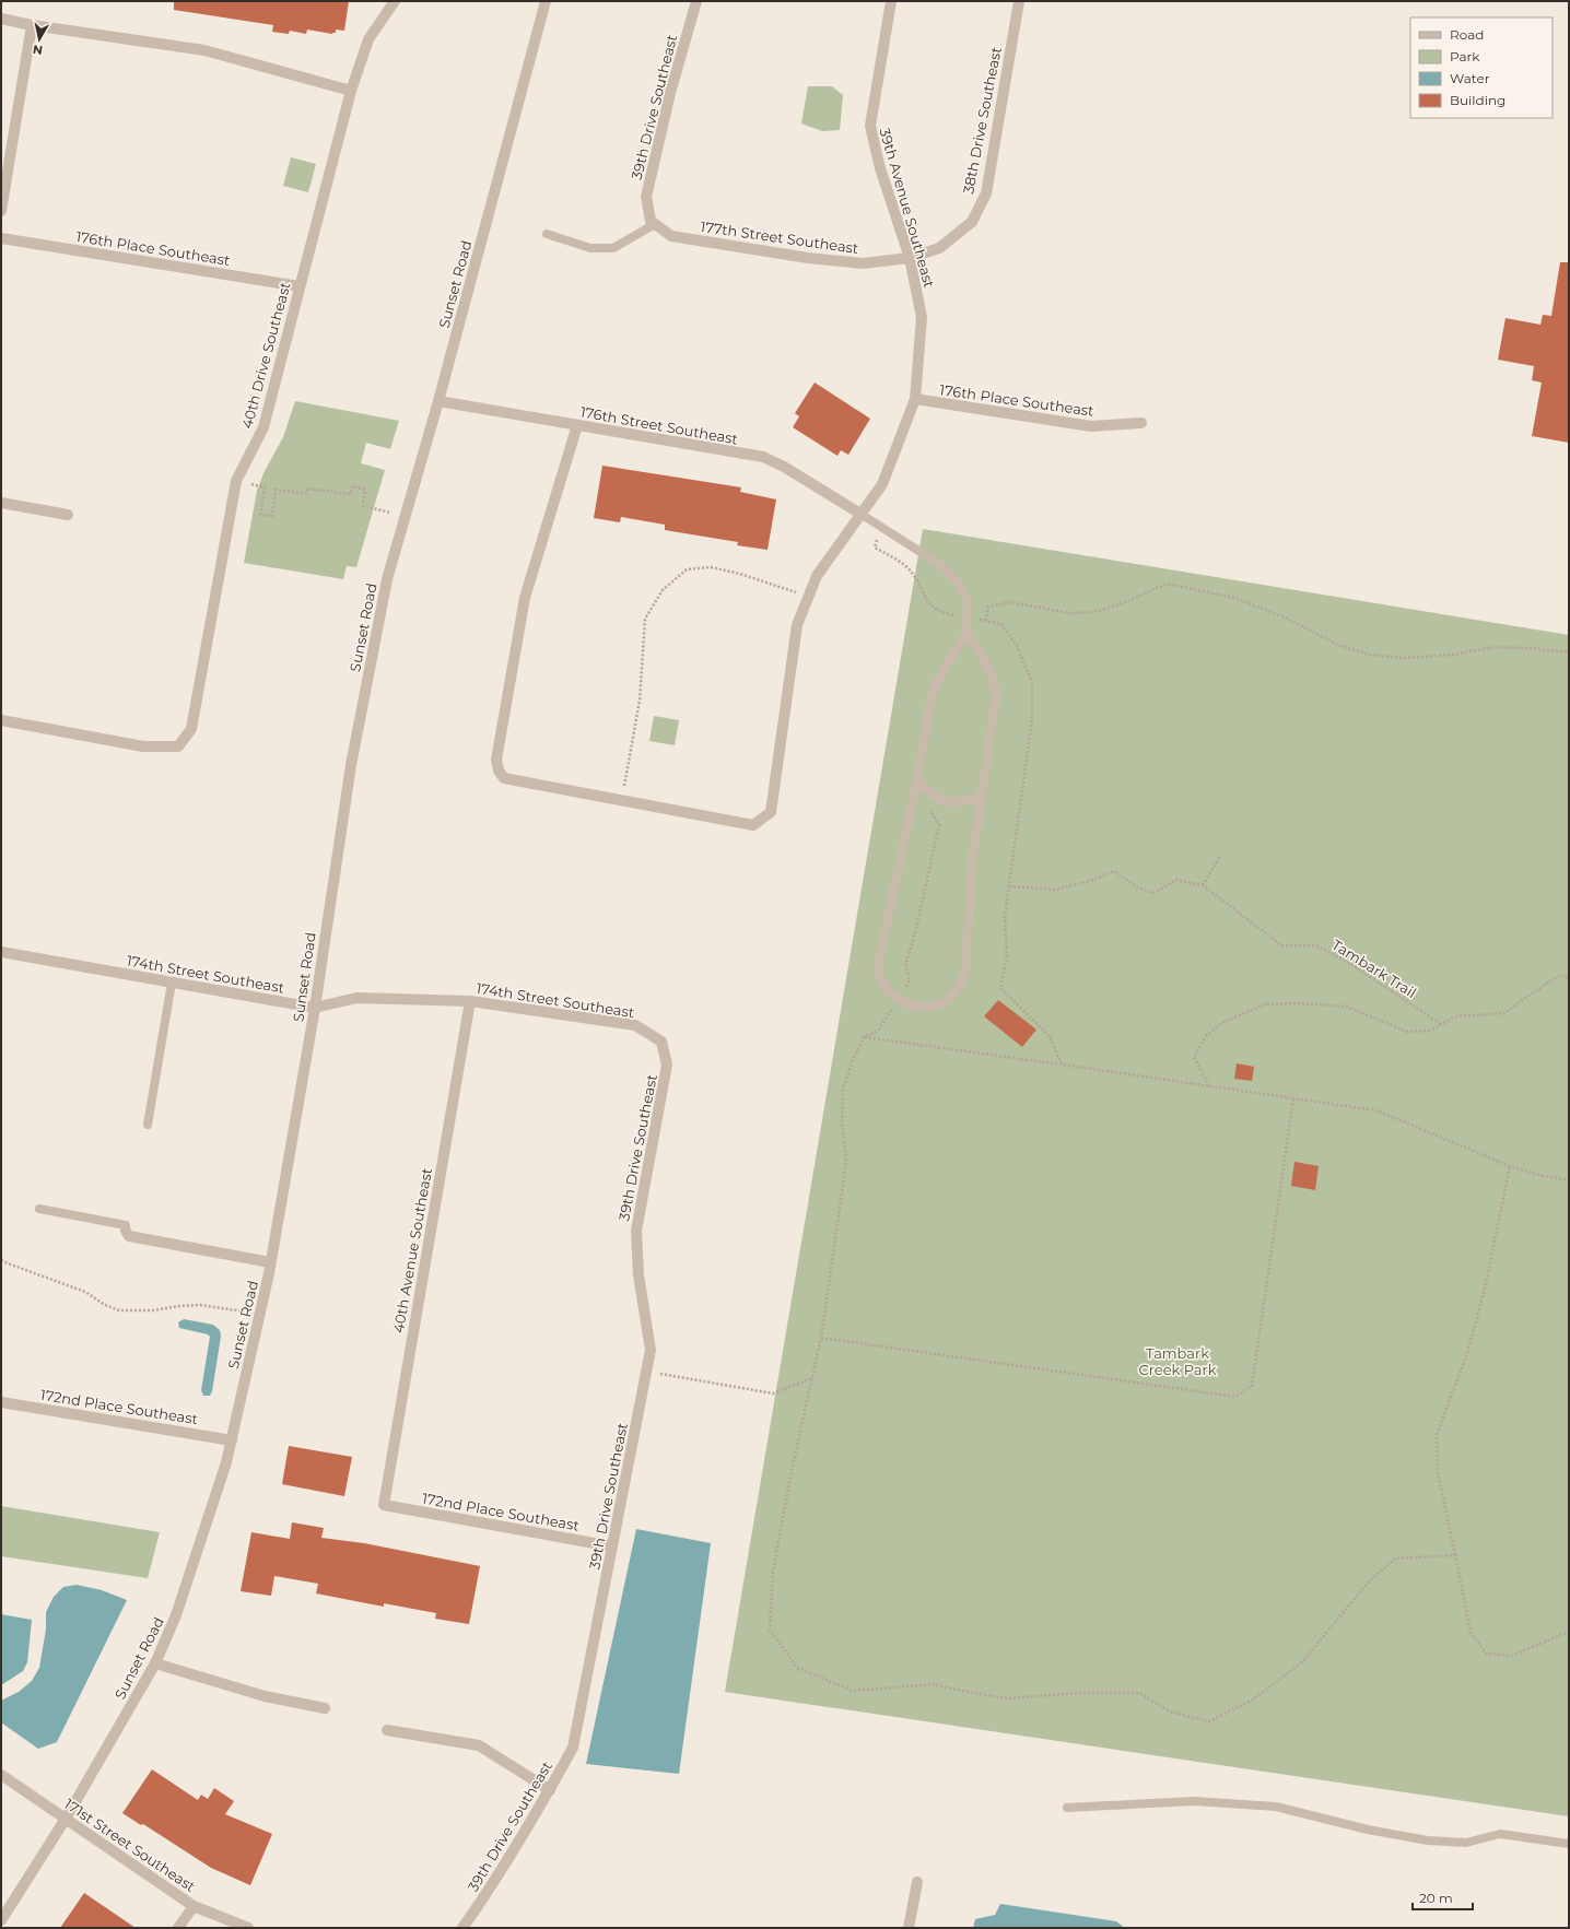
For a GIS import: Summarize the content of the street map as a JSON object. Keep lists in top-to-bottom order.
{
  "streets": {
    "street": [
      "39th Drive Southeast",
      "38th Drive Southeast",
      "39th Avenue Southeast",
      "177th Street Southeast",
      "176th Place Southeast",
      "Sunset Road",
      "40th Drive Southeast",
      "176th Street Southeast",
      "174th Street Southeast",
      "40th Avenue Southeast",
      "172nd Place Southeast",
      "171st Street Southeast"
    ],
    "path": ["Tambark Trail"]
  },
  "crossings": [
    ["39th Drive Southeast", "177th Street Southeast"],
    ["39th Drive Southeast", "174th Street Southeast"],
    ["39th Drive Southeast", "172nd Place Southeast"],
    ["38th Drive Southeast", "39th Avenue Southeast"],
    ["38th Drive Southeast", "177th Street Southeast"],
    ["39th Avenue Southeast", "177th Street Southeast"],
    ["39th Avenue Southeast", "176th Place Southeast"],
    ["39th Avenue Southeast", "176th Street Southeast"],
    ["176th Place Southeast", "40th Drive Southeast"],
    ["Sunset Road", "176th Street Southeast"],
    ["Sunset Road", "174th Street Southeast"],
    ["Sunset Road", "172nd Place Southeast"],
    ["Sunset Road", "171st Street Southeast"],
    ["174th Street Southeast", "40th Avenue Southeast"],
    ["40th Avenue Southeast", "172nd Place Southeast"]
  ],
  "parks": ["Tambark Creek Park"],
  "legend": [
    "Road",
    "Park",
    "Water",
    "Building"
  ],
  "scale_bar": "20 m",
  "north": "bottom"
}
